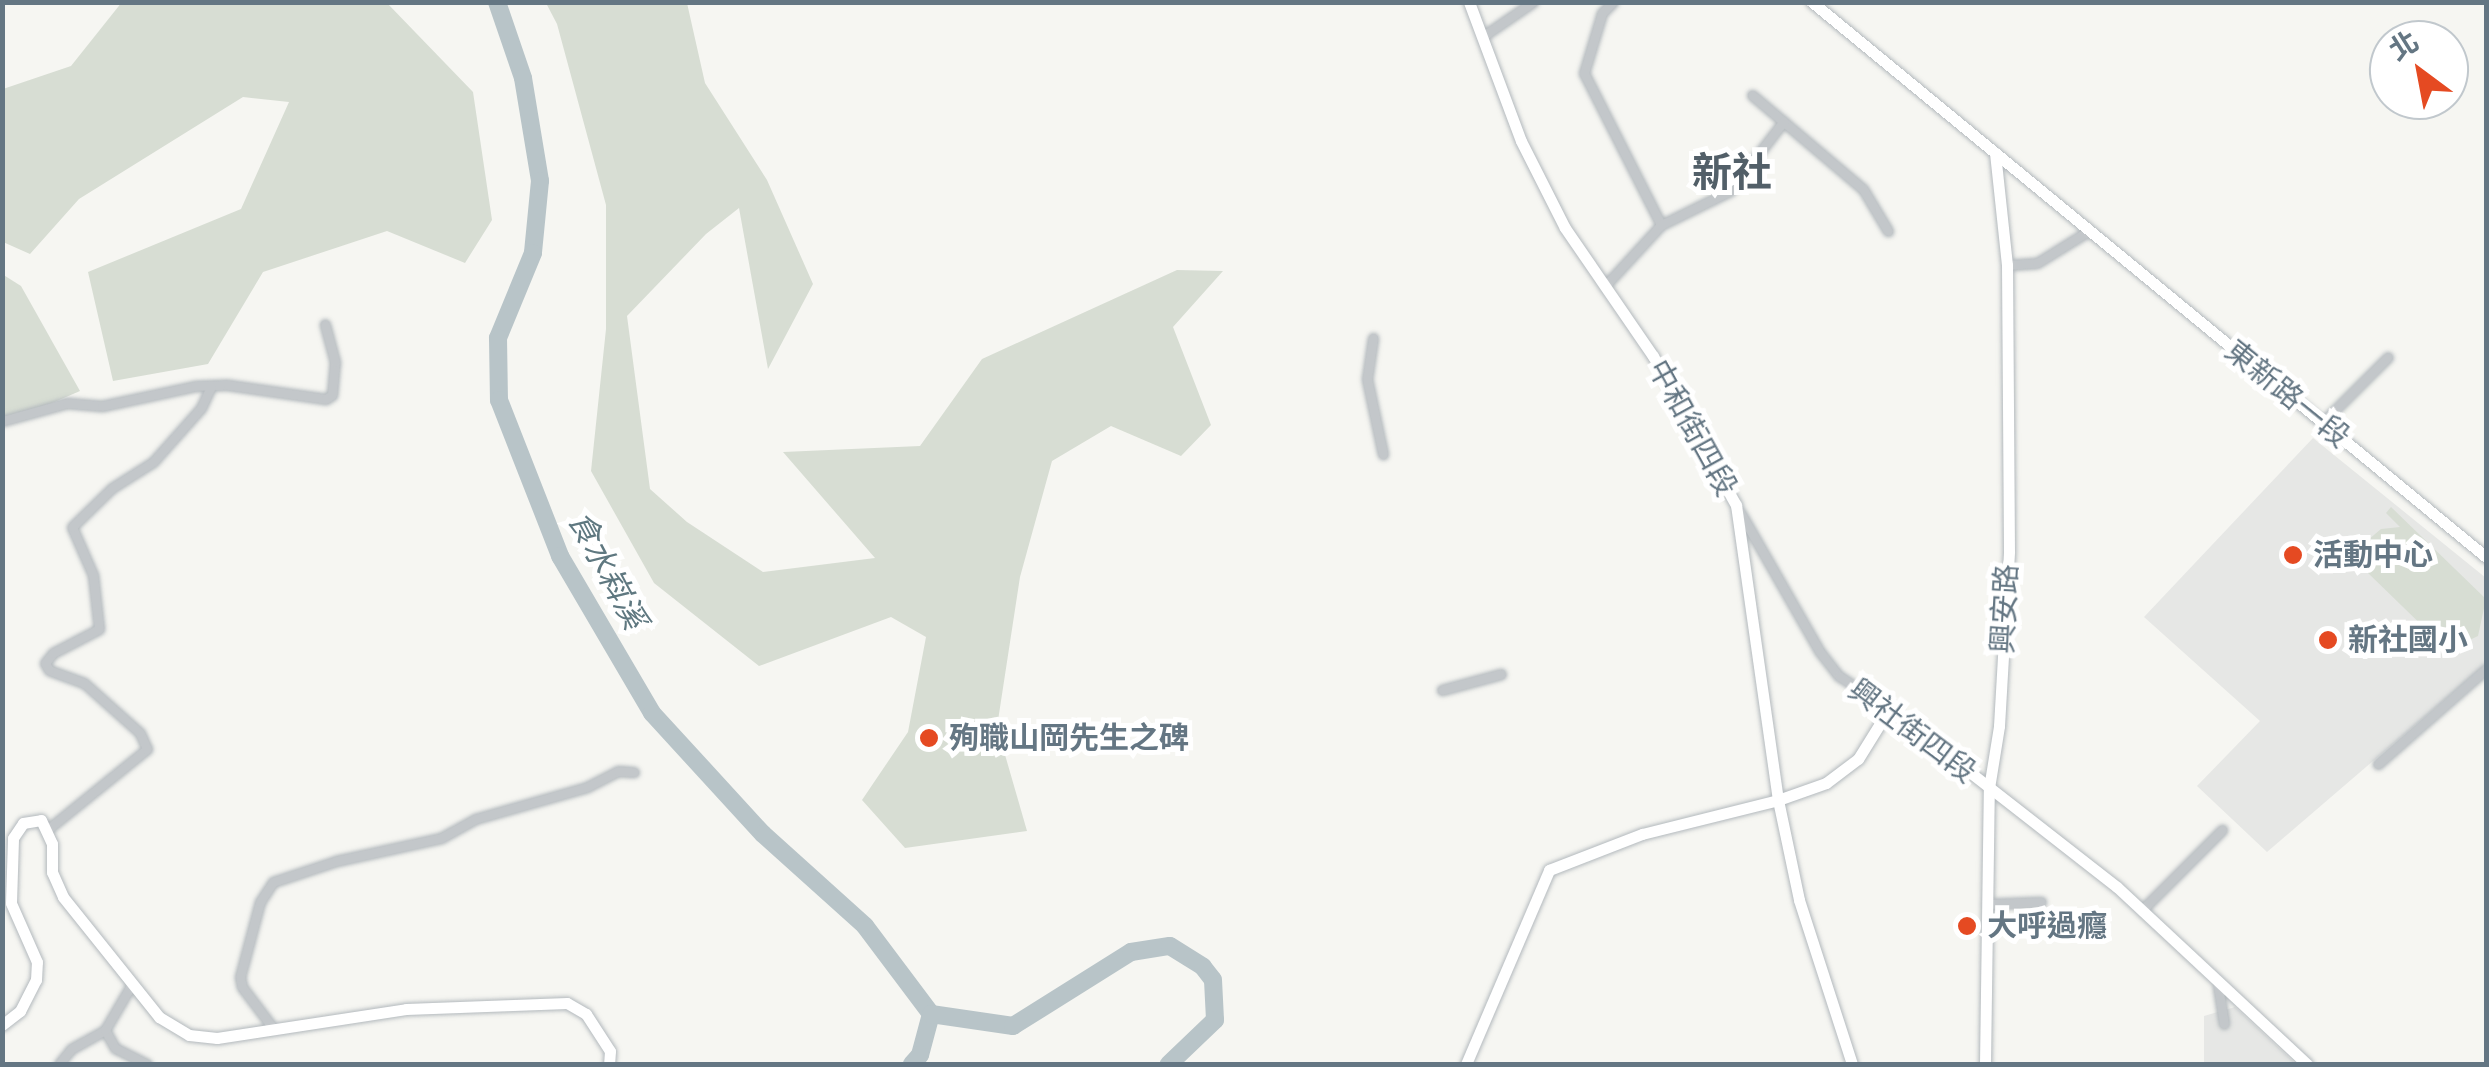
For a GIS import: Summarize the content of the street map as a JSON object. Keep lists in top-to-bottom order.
{
  "streets": {
    "street": [
      "東新路一段",
      "中和街四段",
      "興安路",
      "興社街四段"
    ]
  },
  "crossings": [
    ["東新路一段", "興安路"],
    ["中和街四段", "興社街四段"],
    ["興安路", "興社街四段"]
  ],
  "districts": ["新社"],
  "water": ["食水嵙溪"],
  "places": [
    "活動中心",
    "新社國小",
    "殉職山岡先生之碑",
    "大呼過癮"
  ],
  "north": "top left"
}
